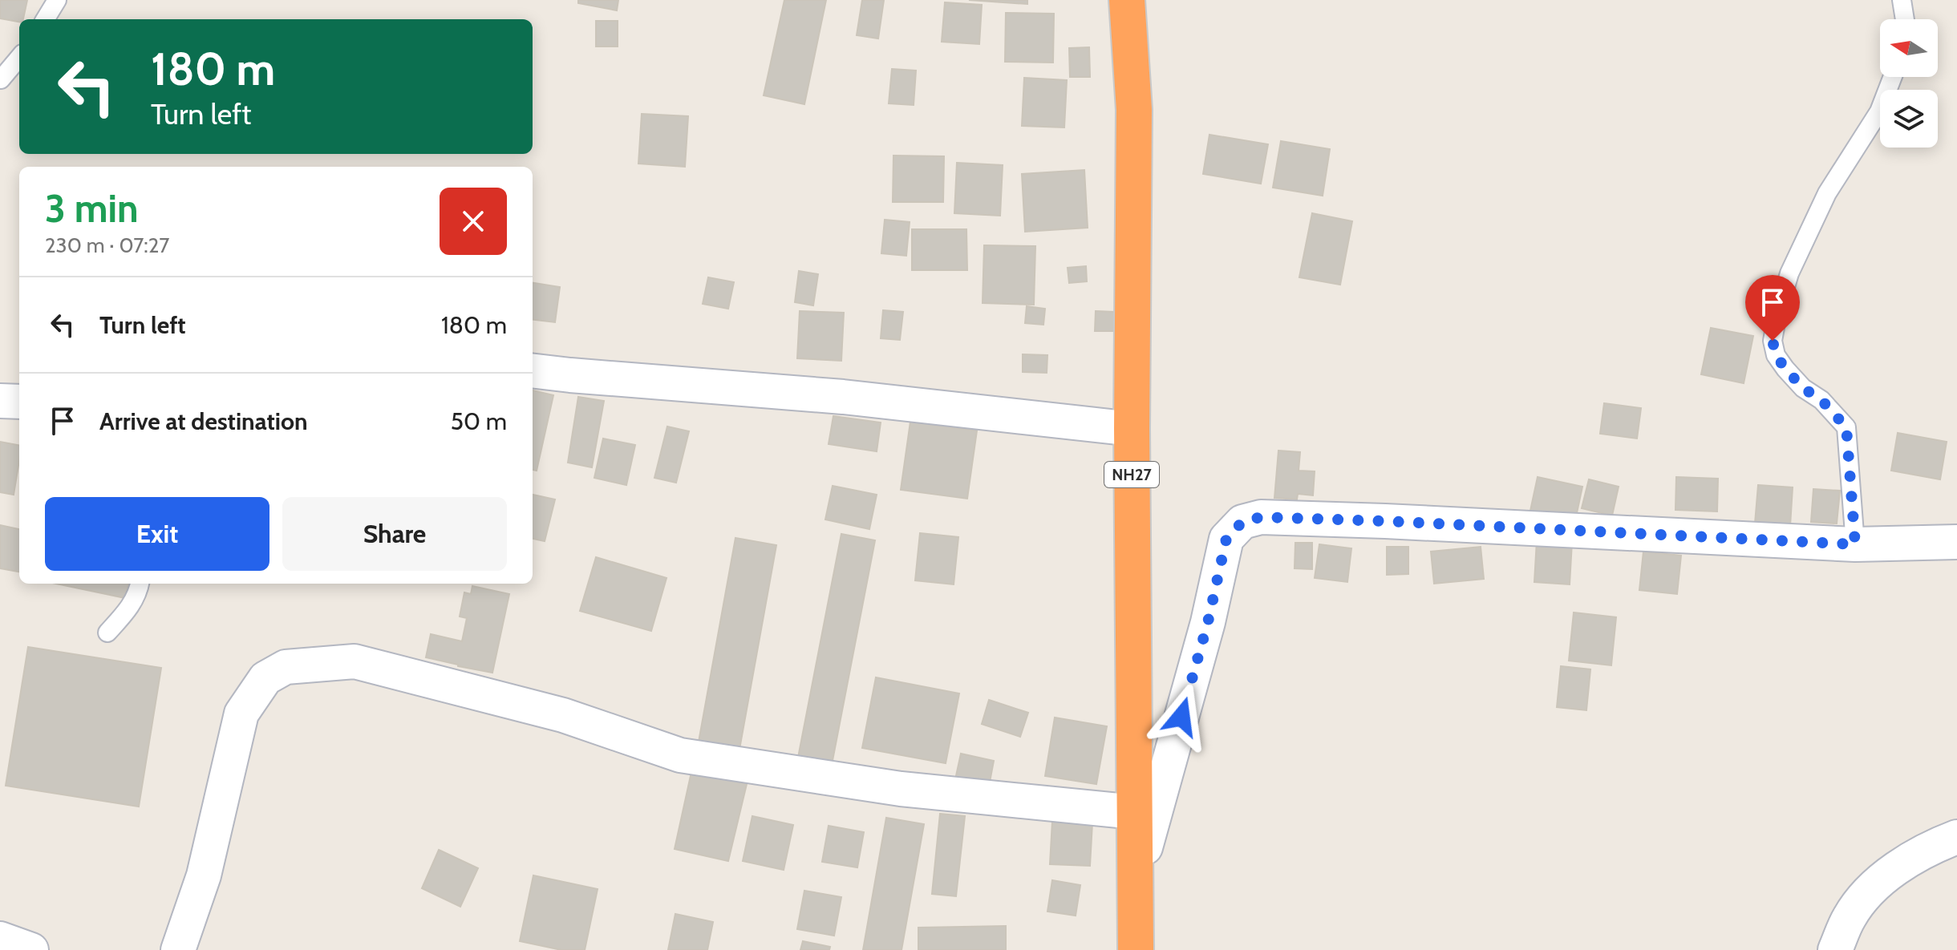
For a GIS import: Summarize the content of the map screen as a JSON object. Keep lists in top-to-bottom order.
{
  "streets": {
    "highway": ["NH27"]
  },
  "north": "left",
  "page": {
    "turn": ["180 m", "Turn left"],
    "heading": ["3 min", "230 m · 07:27"],
    "list": [
      {
        "name": "Turn left",
        "value": "180 m"
      },
      {
        "name": "Arrive at destination",
        "value": "50 m"
      }
    ],
    "buttons": ["Exit", "Share"]
  }
}
